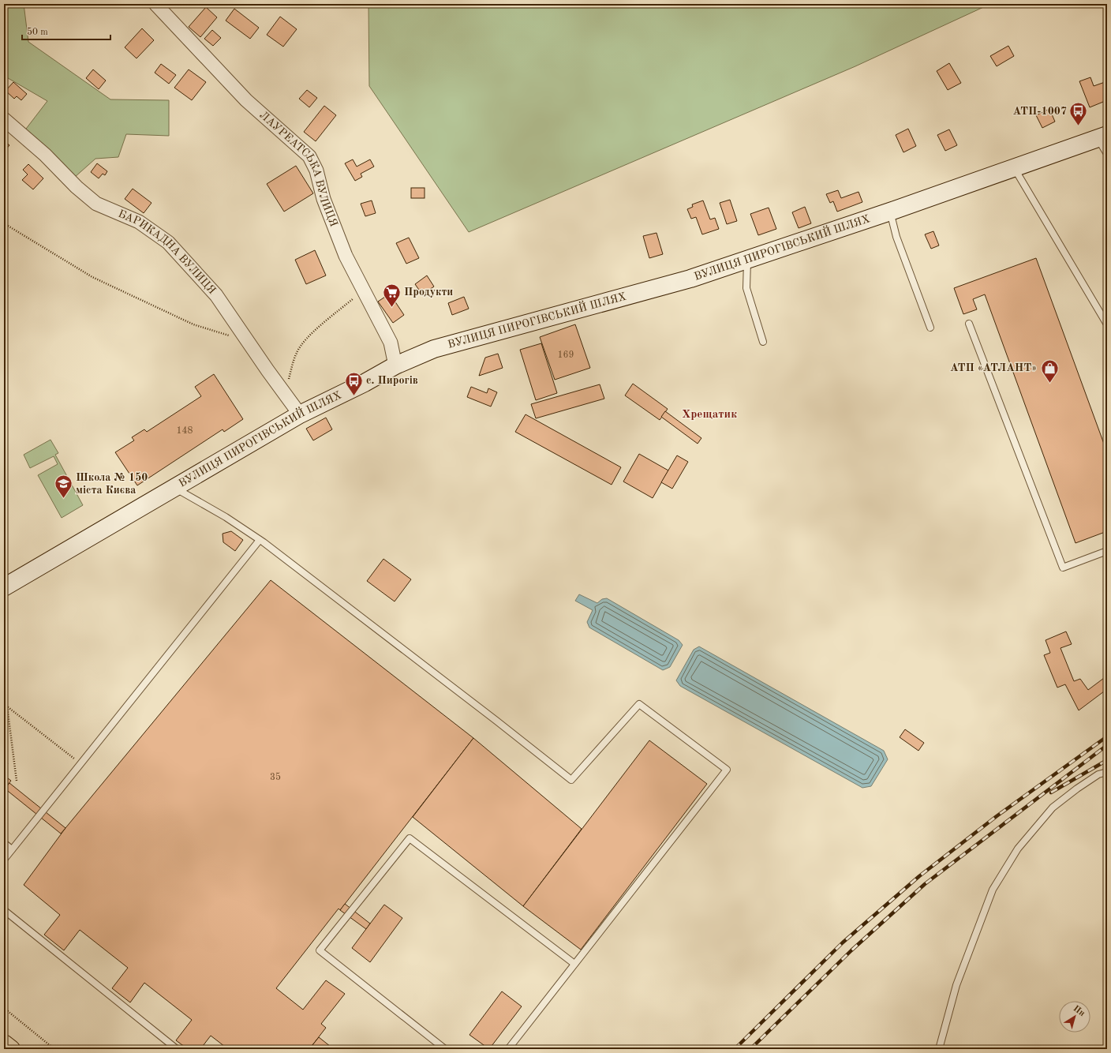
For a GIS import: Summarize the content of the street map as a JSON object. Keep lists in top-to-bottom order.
{
  "streets": {
    "street": ["ЛАУРЕАТСЬКА ВУЛИЦЯ", "ВУЛИЦЯ ПИРОГІВСЬКИЙ ШЛЯХ", "БАРИКАДНА ВУЛИЦЯ"]
  },
  "crossings": [
    ["ЛАУРЕАТСЬКА ВУЛИЦЯ", "ВУЛИЦЯ ПИРОГІВСЬКИЙ ШЛЯХ"],
    ["ВУЛИЦЯ ПИРОГІВСЬКИЙ ШЛЯХ", "БАРИКАДНА ВУЛИЦЯ"]
  ],
  "districts": ["Хрещатик"],
  "places": {
    "bus stop": ["АТП-1007", "с. Пирогів"],
    "supermarket": ["Продукти"],
    "shop": ["АТП «АТЛАНТ»"],
    "school or university": ["Школа № 150 міста Києва"]
  },
  "house_numbers": ["169", "148", "35"],
  "scale_bar": "50 m",
  "north": "top right"
}
